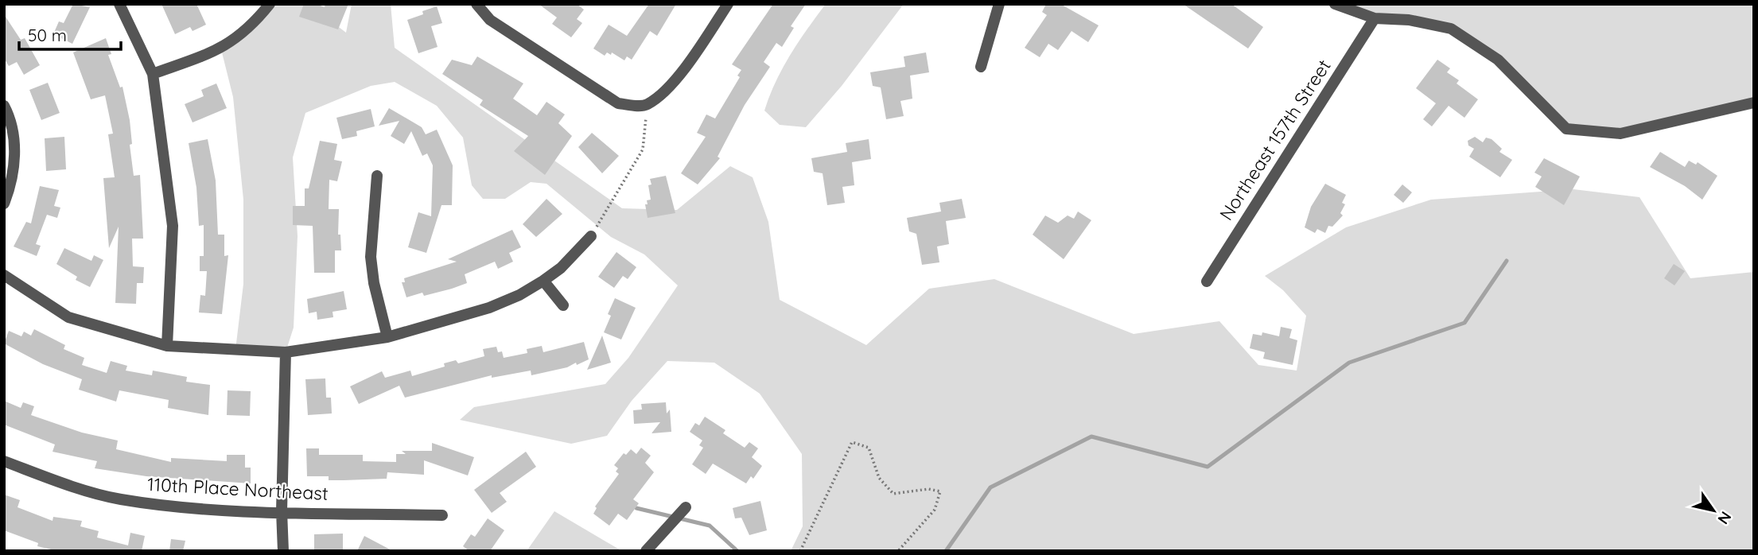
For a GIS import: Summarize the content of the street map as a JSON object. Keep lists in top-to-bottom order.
{
  "streets": {
    "street": ["Northeast 157th Street", "110th Place Northeast"]
  },
  "scale_bar": "50 m",
  "north": "bottom right"
}
